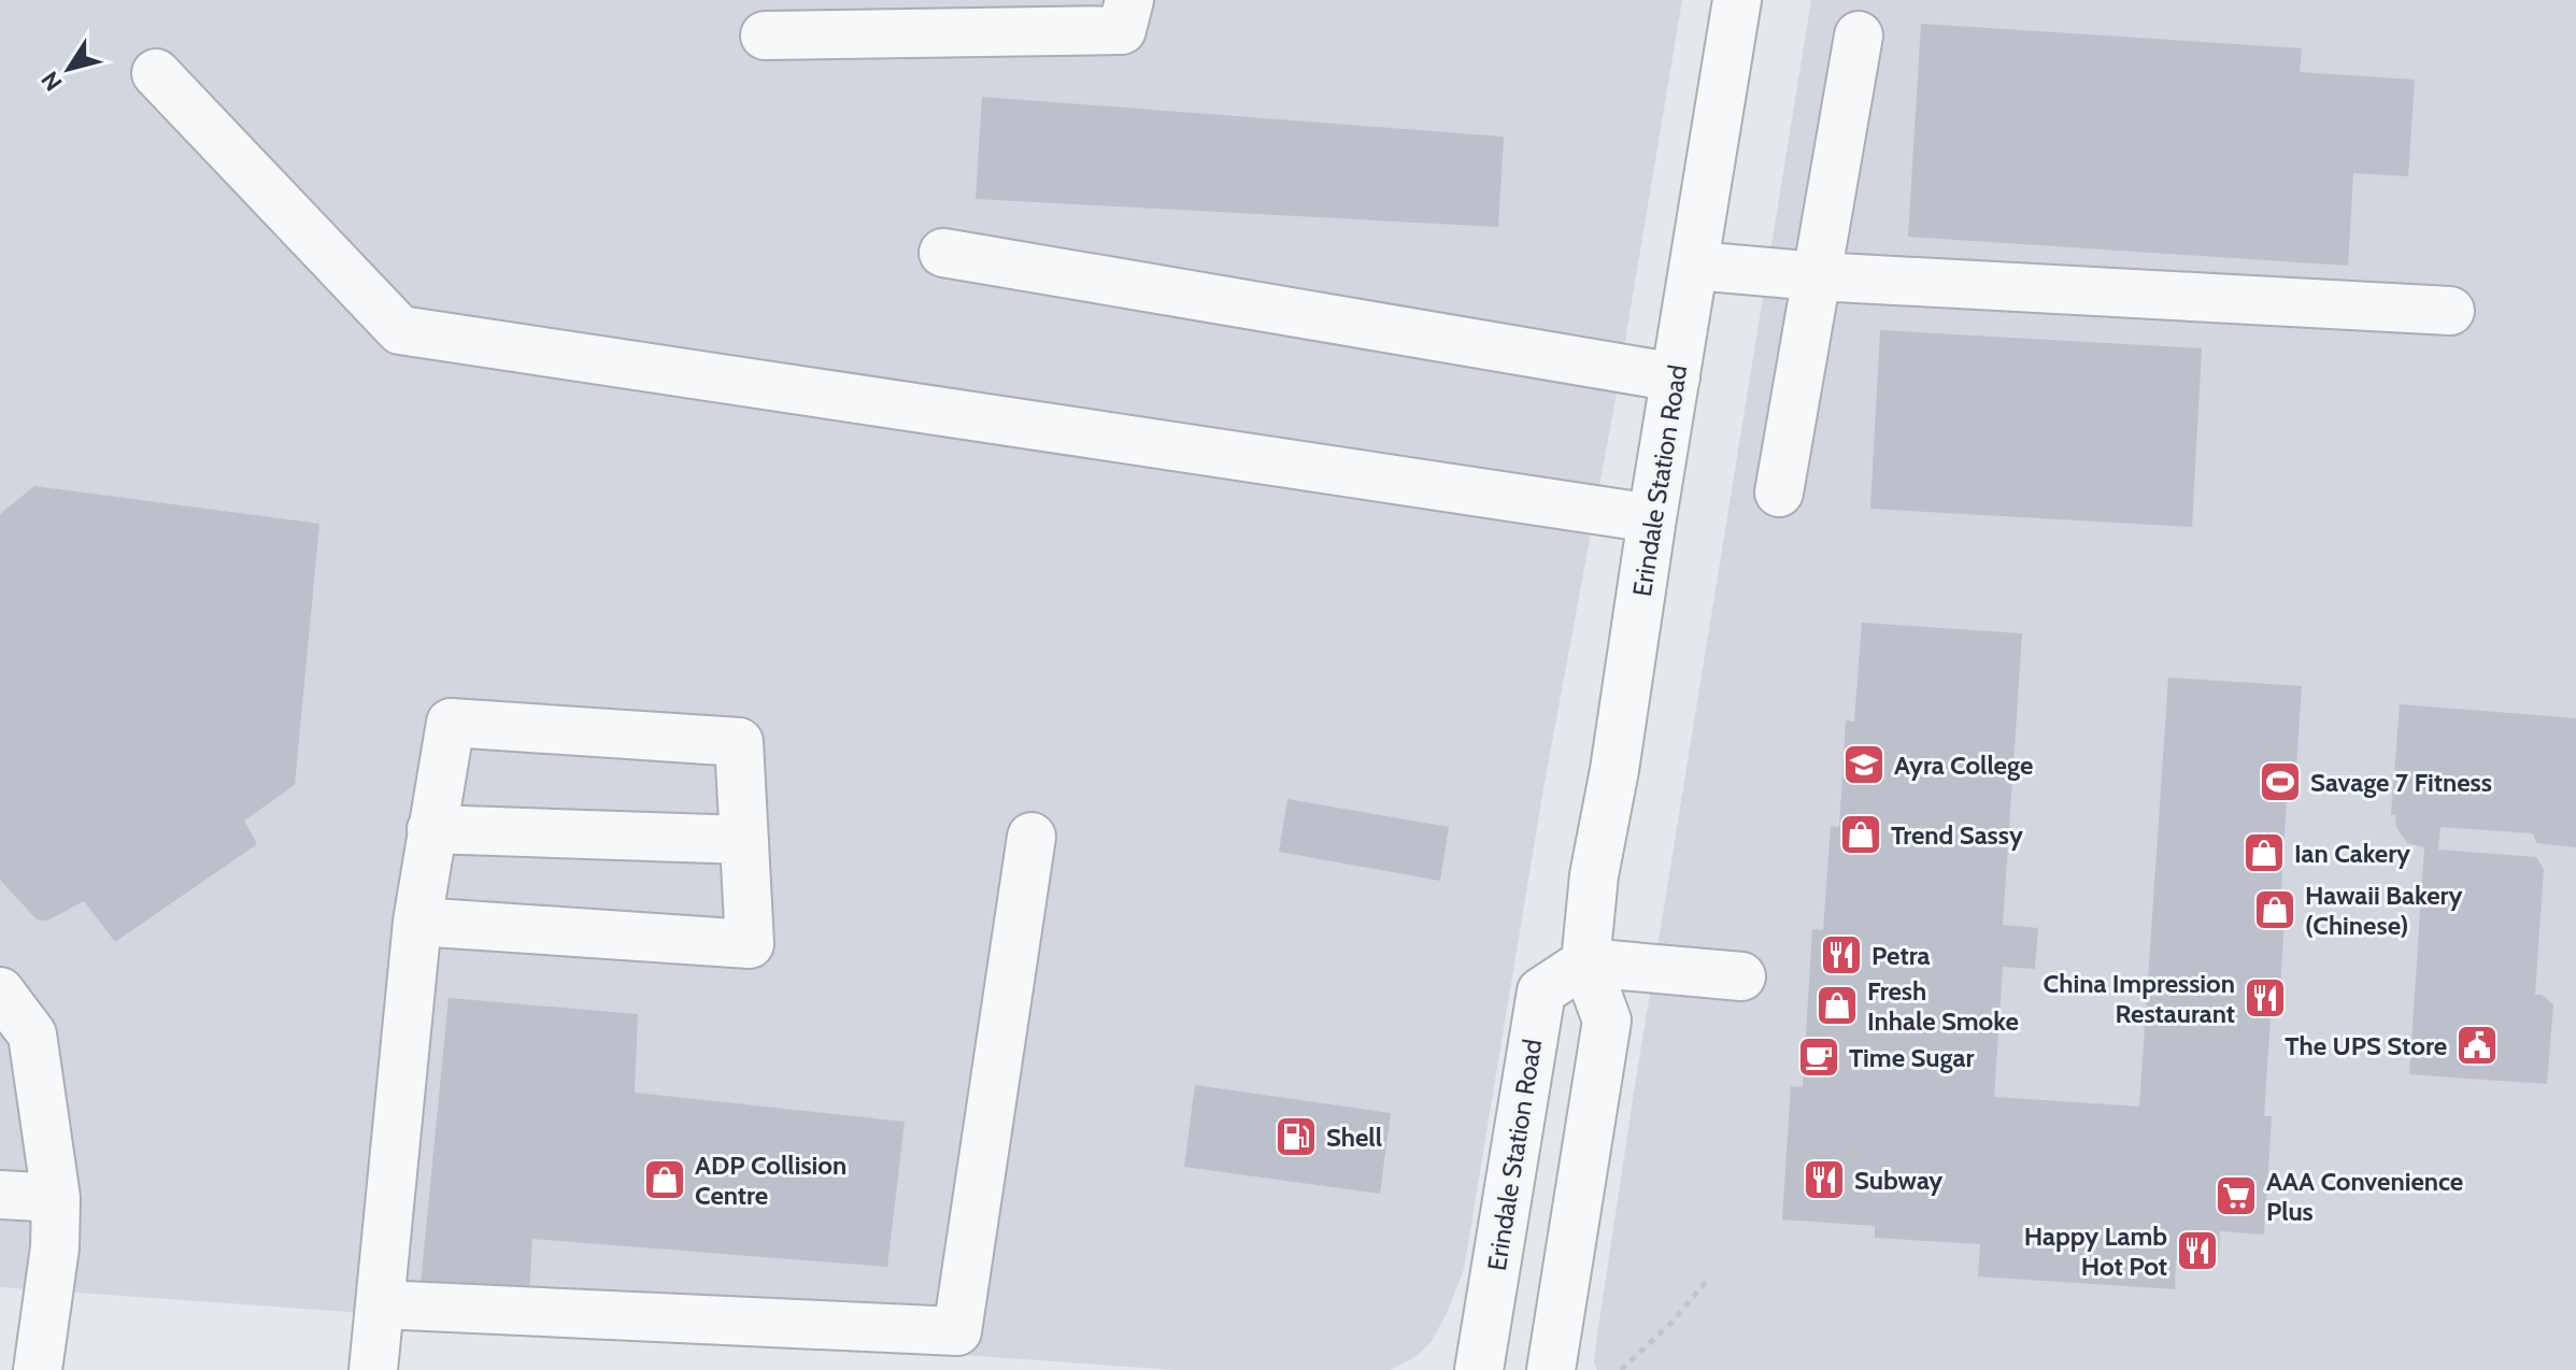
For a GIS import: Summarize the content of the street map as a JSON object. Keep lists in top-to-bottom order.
{
  "streets": {
    "street": ["Erindale Station Road"]
  },
  "places": {
    "school or university": ["Ayra College"],
    "sports": ["Savage 7 Fitness"],
    "shop": [
      "Trend Sassy",
      "Ian Cakery",
      "Hawaii Bakery (Chinese)",
      "Fresh Inhale Smoke",
      "ADP Collision Centre"
    ],
    "restaurant": [
      "Petra",
      "China Impression Restaurant",
      "Subway",
      "Happy Lamb Hot Pot"
    ],
    "public building": ["The UPS Store"],
    "cafe": ["Time Sugar"],
    "fuel station": ["Shell"],
    "supermarket": ["AAA Convenience Plus"]
  },
  "north": "bottom left"
}
